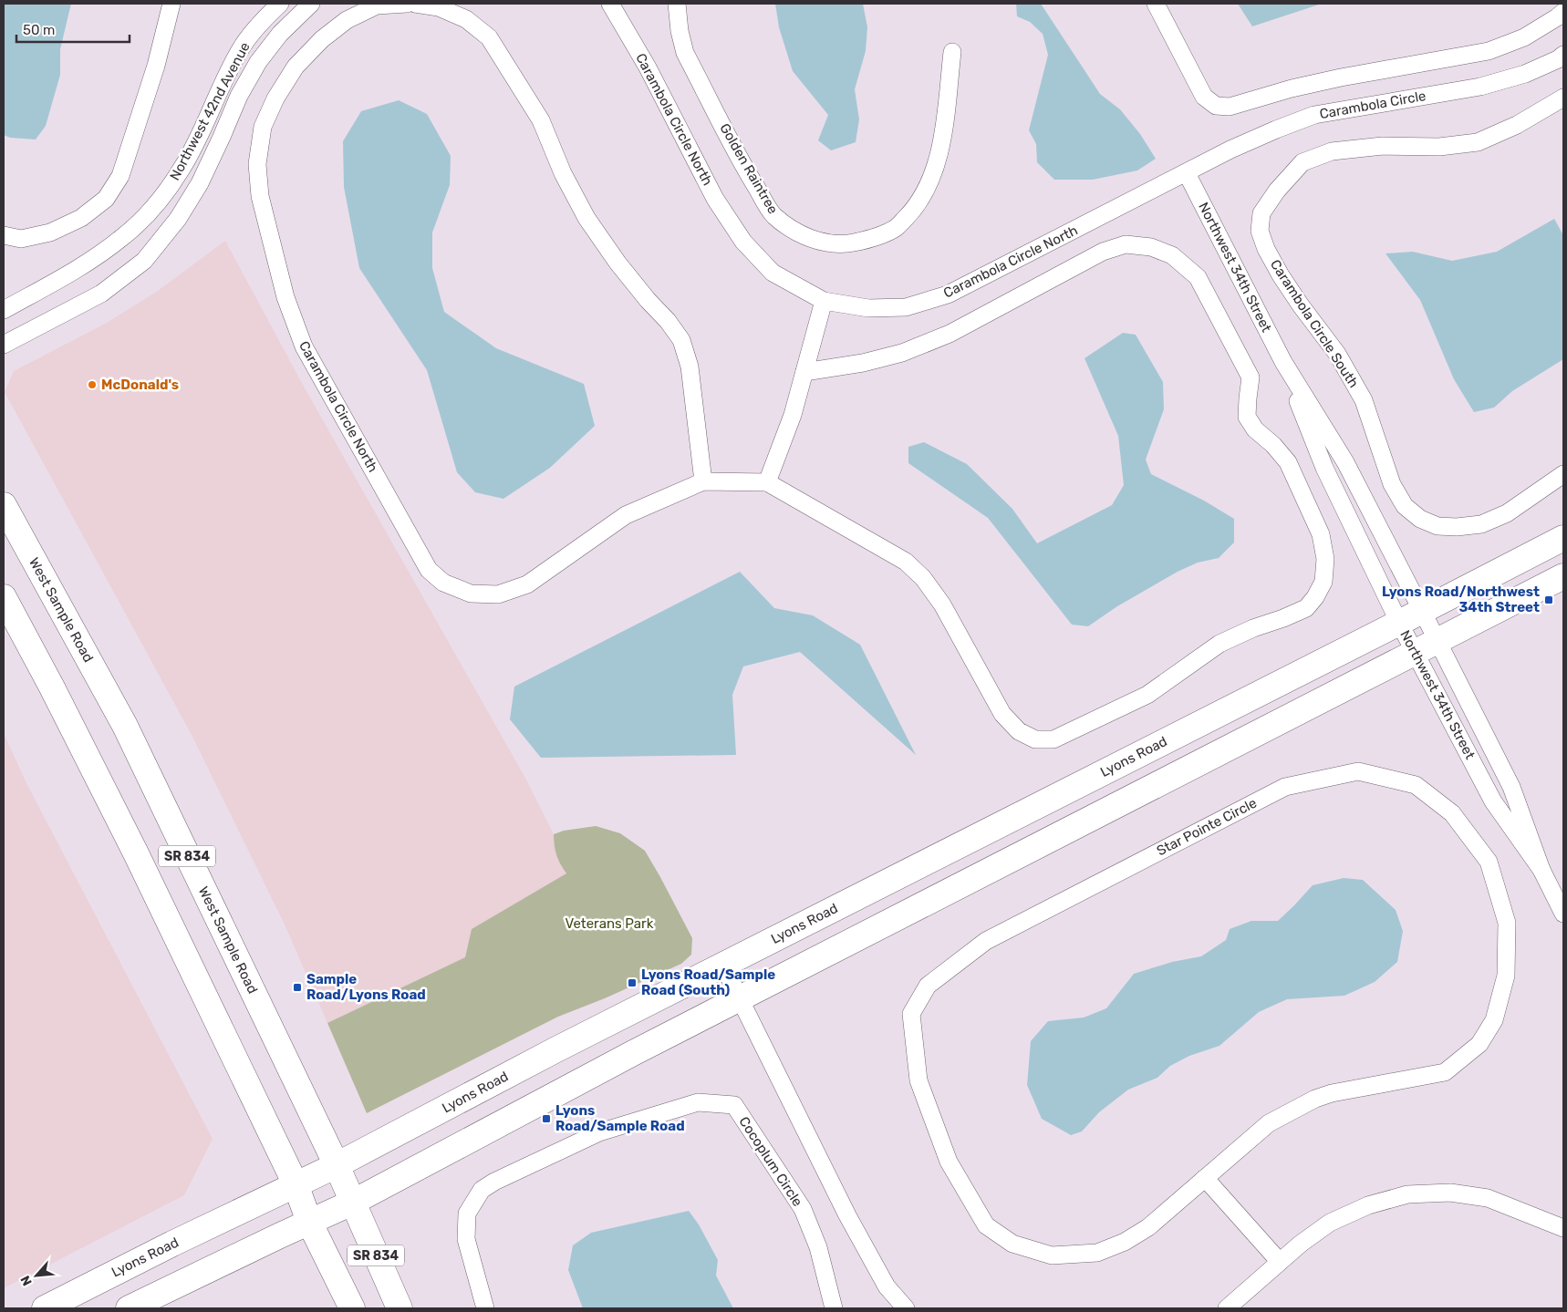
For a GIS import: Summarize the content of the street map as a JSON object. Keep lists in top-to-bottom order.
{
  "streets": {
    "main road": ["West Sample Road", "Lyons Road", "SR 834"],
    "street": [
      "Carambola Circle",
      "Northwest 42nd Avenue",
      "Carambola Circle North",
      "Golden Raintree",
      "Northwest 34th Street",
      "Carambola Circle South",
      "Star Pointe Circle",
      "Cocoplum Circle"
    ]
  },
  "crossings": [
    ["Carambola Circle", "Carambola Circle North"],
    ["Carambola Circle", "Northwest 34th Street"],
    ["Carambola Circle North", "Northwest 34th Street"],
    ["Northwest 34th Street", "Lyons Road"],
    ["West Sample Road", "Lyons Road"],
    ["Lyons Road", "SR 834"]
  ],
  "parks": ["Veterans Park"],
  "places": {
    "other": ["McDonald's"],
    "transit": [
      "Lyons Road/Northwest 34th Street",
      "Lyons Road/Sample Road (South)",
      "Sample Road/Lyons Road",
      "Lyons Road/Sample Road"
    ]
  },
  "scale_bar": "50 m",
  "north": "bottom left"
}
